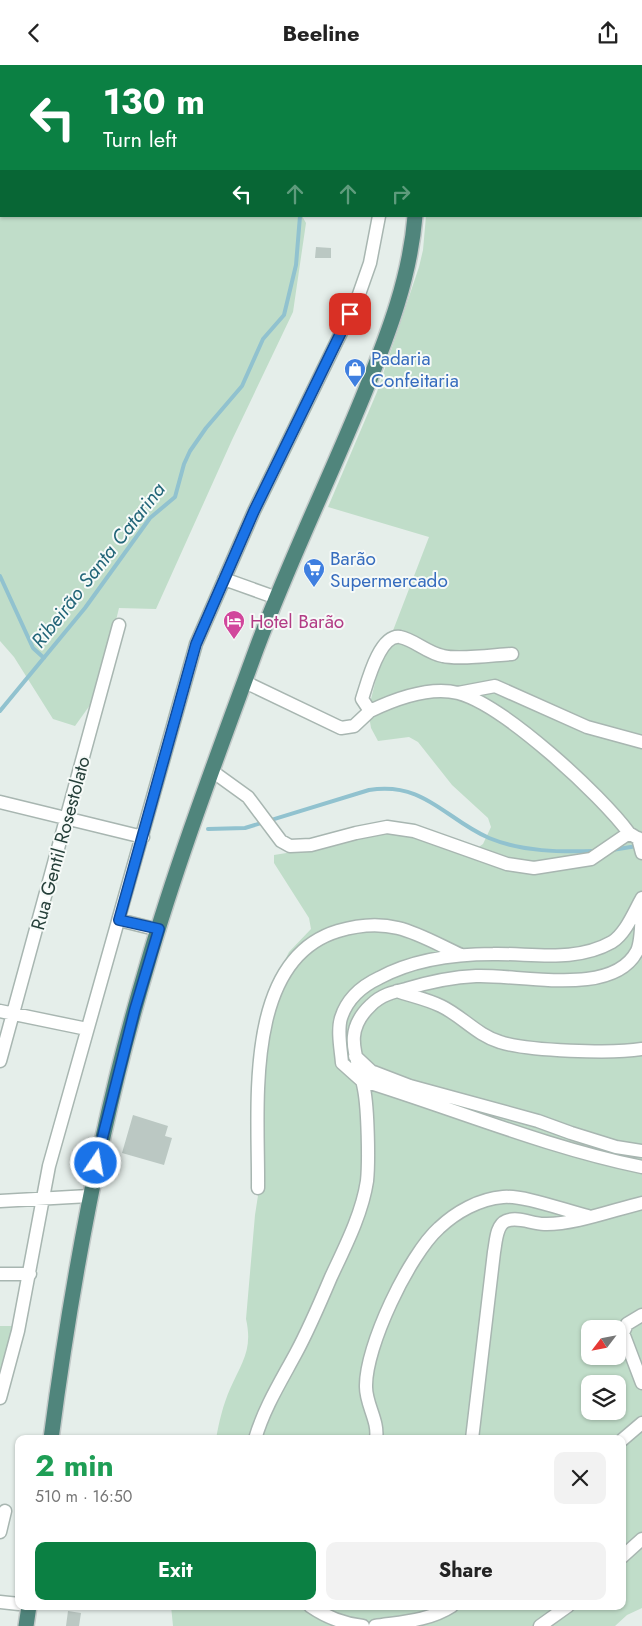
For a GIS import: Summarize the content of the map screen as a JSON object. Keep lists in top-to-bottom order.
{
  "streets": {
    "street": ["Rua Gentil Rosestolato"]
  },
  "water": ["Ribeirão Santa Catarina"],
  "places": {
    "shop": ["Padaria Confeitaria"],
    "supermarket": ["Barão Supermercado"],
    "hotel": ["Hotel Barão"]
  },
  "north": "bottom left",
  "page": {
    "header": "Beeline",
    "turn": ["130 m", "Turn left"],
    "heading": ["2 min", "510 m · 16:50"],
    "buttons": ["Exit", "Share"]
  }
}
